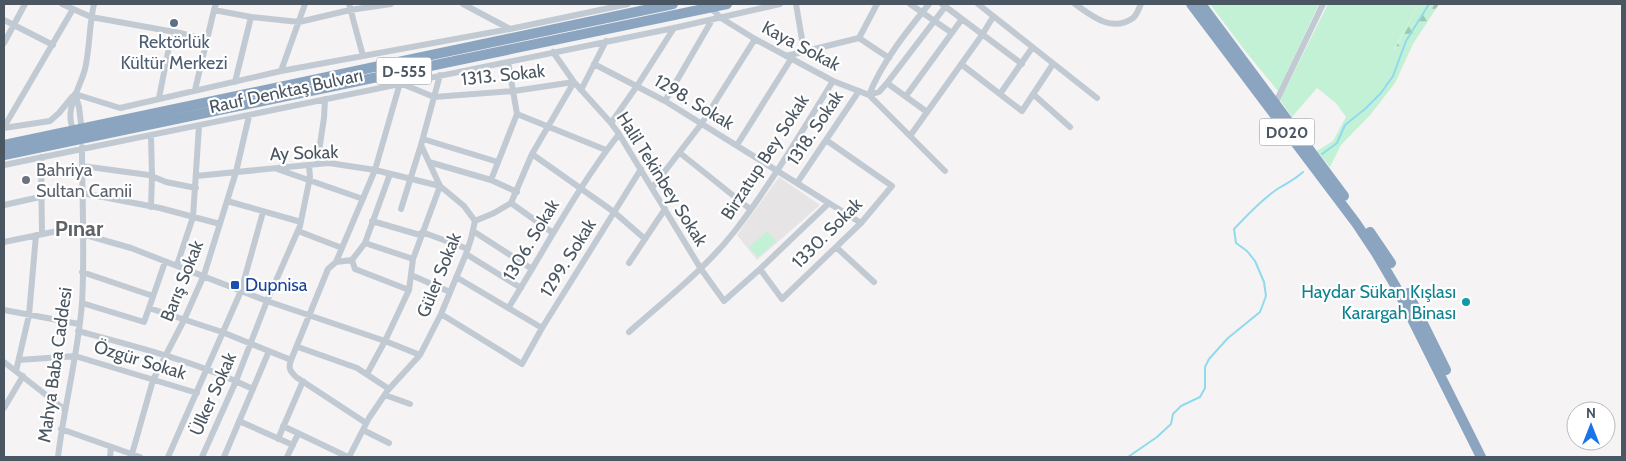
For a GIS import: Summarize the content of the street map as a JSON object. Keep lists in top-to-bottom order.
{
  "streets": {
    "highway": ["D-555", "Rauf Denktaş Bulvarı", "D020"],
    "street": [
      "Kaya Sokak",
      "1313. Sokak",
      "1298. Sokak",
      "1318. Sokak",
      "Ay Sokak",
      "Birzatup Bey Sokak",
      "Halil Tekinbey Sokak",
      "1330. Sokak",
      "1306. Sokak",
      "1299. Sokak",
      "Güler Sokak",
      "Barış Sokak",
      "Özgür Sokak",
      "Mahya Baba Caddesi",
      "Ülker Sokak"
    ]
  },
  "crossings": [
    ["Kaya Sokak", "Rauf Denktaş Bulvarı"],
    ["Kaya Sokak", "1318. Sokak"],
    ["Kaya Sokak", "Birzatup Bey Sokak"],
    ["1313. Sokak", "Halil Tekinbey Sokak"],
    ["Rauf Denktaş Bulvarı", "Halil Tekinbey Sokak"],
    ["Rauf Denktaş Bulvarı", "Barış Sokak"],
    ["Rauf Denktaş Bulvarı", "Mahya Baba Caddesi"],
    ["1298. Sokak", "1318. Sokak"],
    ["1298. Sokak", "Birzatup Bey Sokak"],
    ["1298. Sokak", "1330. Sokak"],
    ["1318. Sokak", "1330. Sokak"],
    ["Ay Sokak", "Güler Sokak"],
    ["Ay Sokak", "Barış Sokak"],
    ["Ay Sokak", "Ülker Sokak"],
    ["Birzatup Bey Sokak", "Halil Tekinbey Sokak"],
    ["Halil Tekinbey Sokak", "1330. Sokak"],
    ["Halil Tekinbey Sokak", "1306. Sokak"],
    ["Halil Tekinbey Sokak", "1299. Sokak"],
    ["1299. Sokak", "Güler Sokak"],
    ["Barış Sokak", "Özgür Sokak"],
    ["Özgür Sokak", "Mahya Baba Caddesi"]
  ],
  "districts": ["Pınar"],
  "places": {
    "other": ["Rektörlük Kültür Merkezi", "Bahriya Sultan Camii", "Haydar Sükan Kışlası Karargah Binası"],
    "transit": ["Dupnisa"]
  },
  "north": "top"
}
